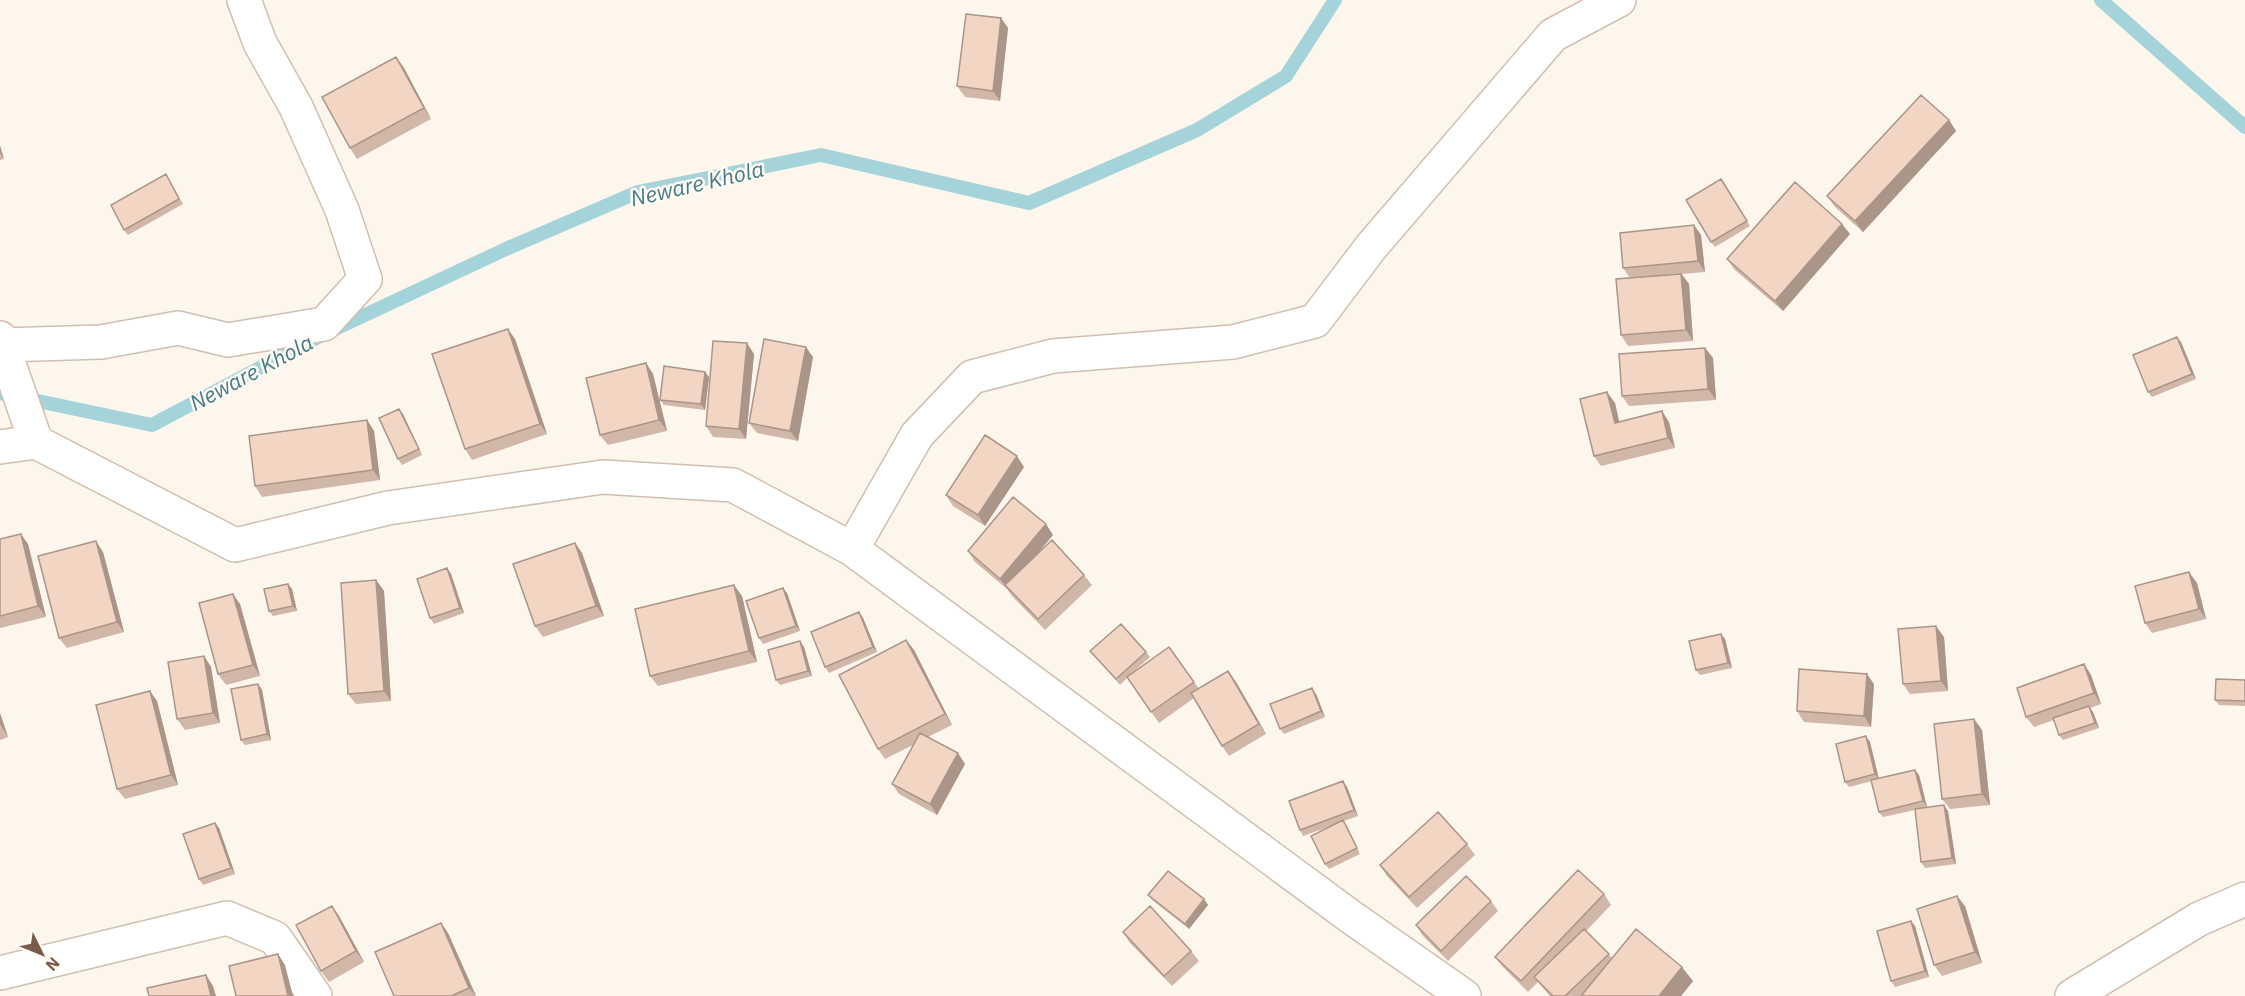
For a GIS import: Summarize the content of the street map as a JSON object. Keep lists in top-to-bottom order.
{
  "water": ["Neware Khola"],
  "north": "bottom right"
}
